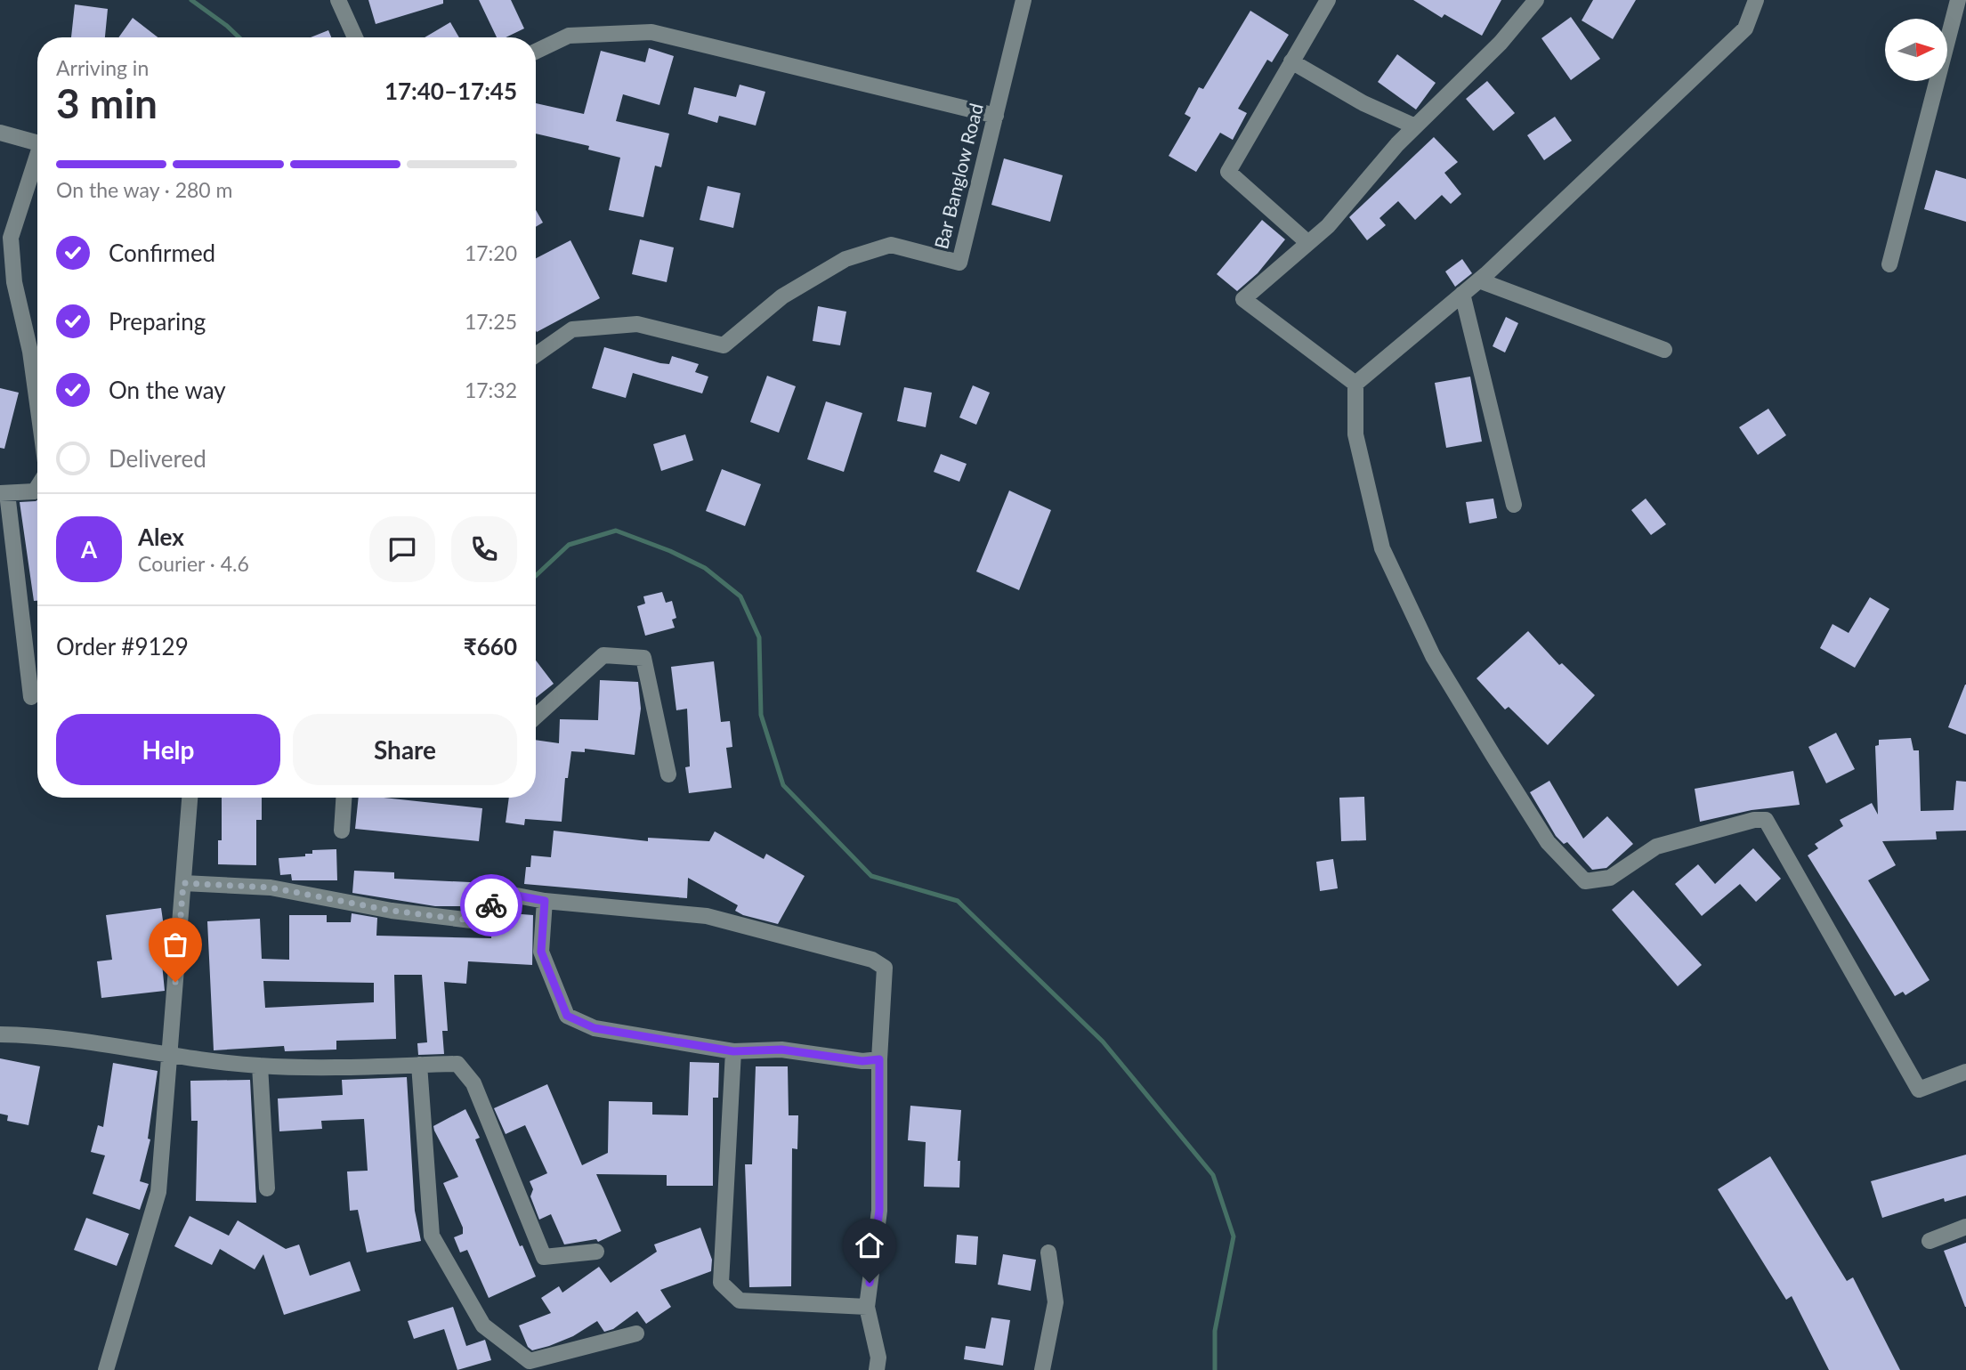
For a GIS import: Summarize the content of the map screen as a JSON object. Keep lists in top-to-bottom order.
{
  "streets": {
    "street": ["Bar Banglow Road"]
  },
  "north": "right",
  "page": {
    "heading": ["3 min", "Arriving in", "17:40–17:45"],
    "panel": [
      "Alex",
      "Courier · 4.6",
      "Order #9129",
      "₹660"
    ],
    "bar": "On the way · 280 m",
    "list": [
      ["Confirmed", "17:20"],
      ["Preparing", "17:25"],
      ["On the way", "17:32"],
      "Delivered"
    ],
    "round": "A",
    "buttons": ["Help", "Share"]
  }
}
